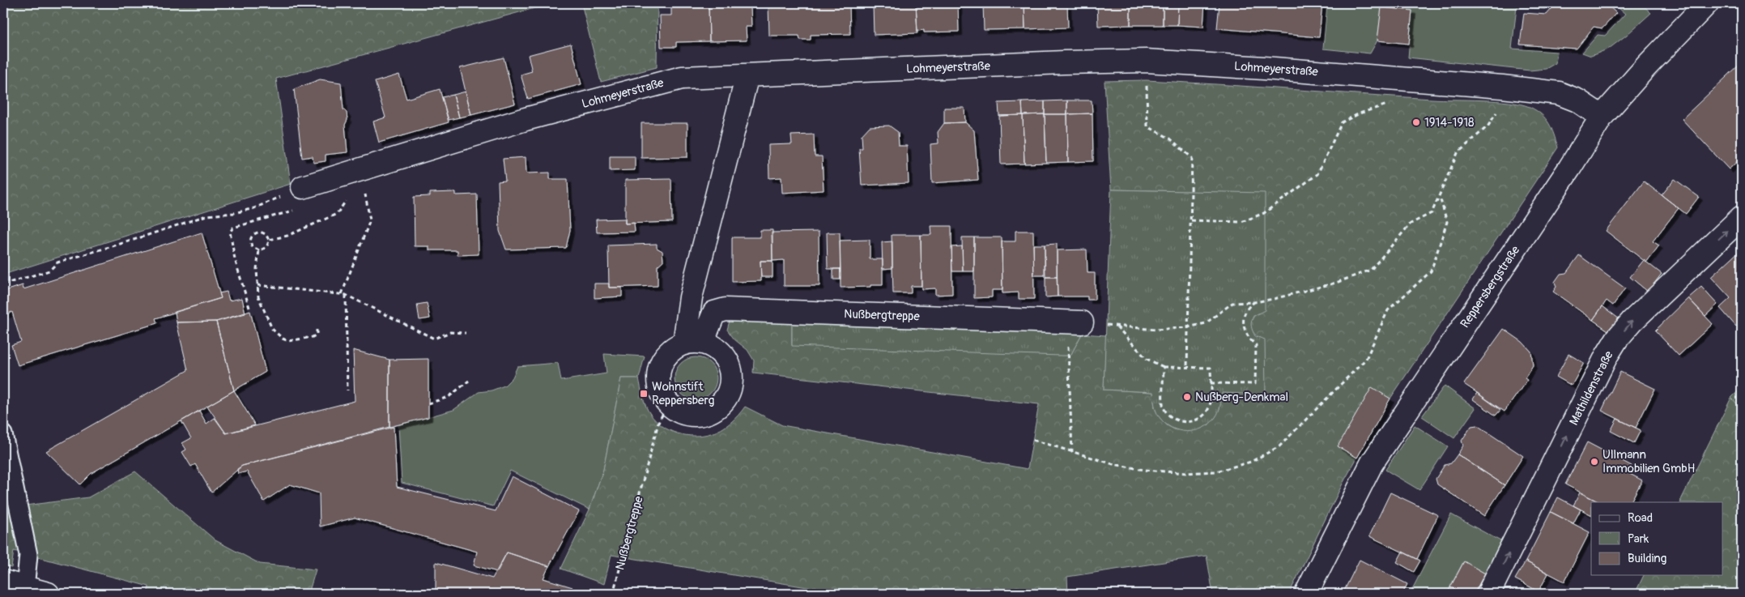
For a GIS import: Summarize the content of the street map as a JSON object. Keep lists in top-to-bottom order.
{
  "streets": {
    "street": [
      "Lohmeyerstraße",
      "Reppersbergstraße",
      "Nußbergtreppe",
      "Mathildenstraße"
    ]
  },
  "crossings": [
    ["Lohmeyerstraße", "Reppersbergstraße"]
  ],
  "one_way": ["Mathildenstraße"],
  "places": {
    "other": ["1914-1918", "Nußberg-Denkmal", "Ullmann Immobilien GmbH"],
    "transit": ["Wohnstift Reppersberg"]
  },
  "legend": ["Road", "Park", "Building"]
}
